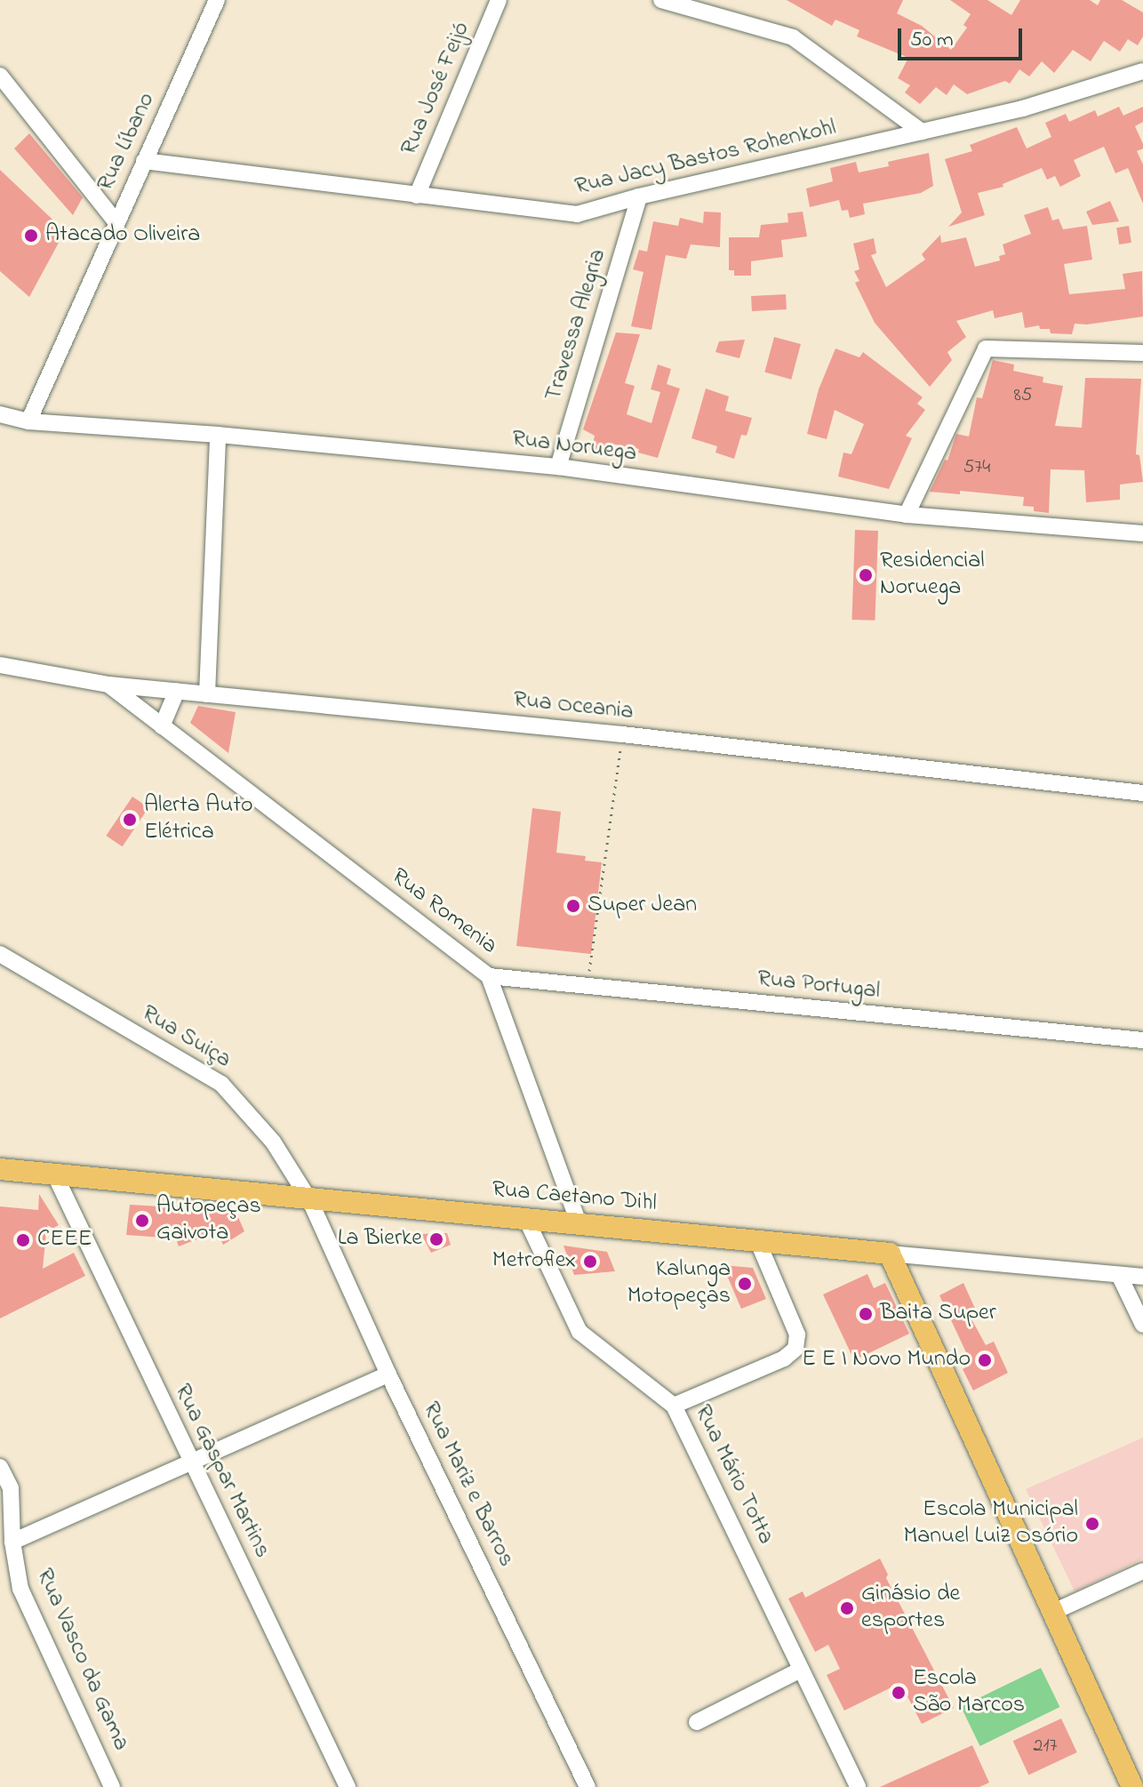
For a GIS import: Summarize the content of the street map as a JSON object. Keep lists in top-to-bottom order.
{
  "streets": {
    "main road": ["Rua Caetano Dihl"],
    "street": [
      "Rua José Feijó",
      "Rua Líbano",
      "Rua Jacy Bastos Rohenkohl",
      "Travessa Alegria",
      "Rua Noruega",
      "Rua Oceania",
      "Rua Romenia",
      "Rua Portugal",
      "Rua Suiça",
      "Rua Gaspar Martins",
      "Rua Mário Totta",
      "Rua Mariz e Barros",
      "Rua Vasco da Gama"
    ]
  },
  "crossings": [
    ["Rua José Feijó", "Rua Jacy Bastos Rohenkohl"],
    ["Rua Líbano", "Rua Jacy Bastos Rohenkohl"],
    ["Rua Líbano", "Rua Noruega"],
    ["Rua Jacy Bastos Rohenkohl", "Travessa Alegria"],
    ["Travessa Alegria", "Rua Noruega"],
    ["Rua Oceania", "Rua Romenia"],
    ["Rua Romenia", "Rua Portugal"],
    ["Rua Romenia", "Rua Caetano Dihl"],
    ["Rua Suiça", "Rua Caetano Dihl"],
    ["Rua Suiça", "Rua Mariz e Barros"],
    ["Rua Caetano Dihl", "Rua Gaspar Martins"],
    ["Rua Caetano Dihl", "Rua Mário Totta"],
    ["Rua Caetano Dihl", "Rua Mariz e Barros"]
  ],
  "places": [
    "Atacado Oliveira",
    "Residencial Noruega",
    "Alerta Auto Elétrica",
    "Super Jean",
    "Autopeças Gaivota",
    "La Bierke",
    "CEEE",
    "Metroflex",
    "Kalunga Motopeças",
    "Baita Super",
    "E E I Novo Mundo",
    "Escola Municipal Manuel Luiz Osório",
    "Ginásio de esportes",
    "Escola São Marcos"
  ],
  "house_numbers": ["85", "574", "217"],
  "scale_bar": "50 m"
}
